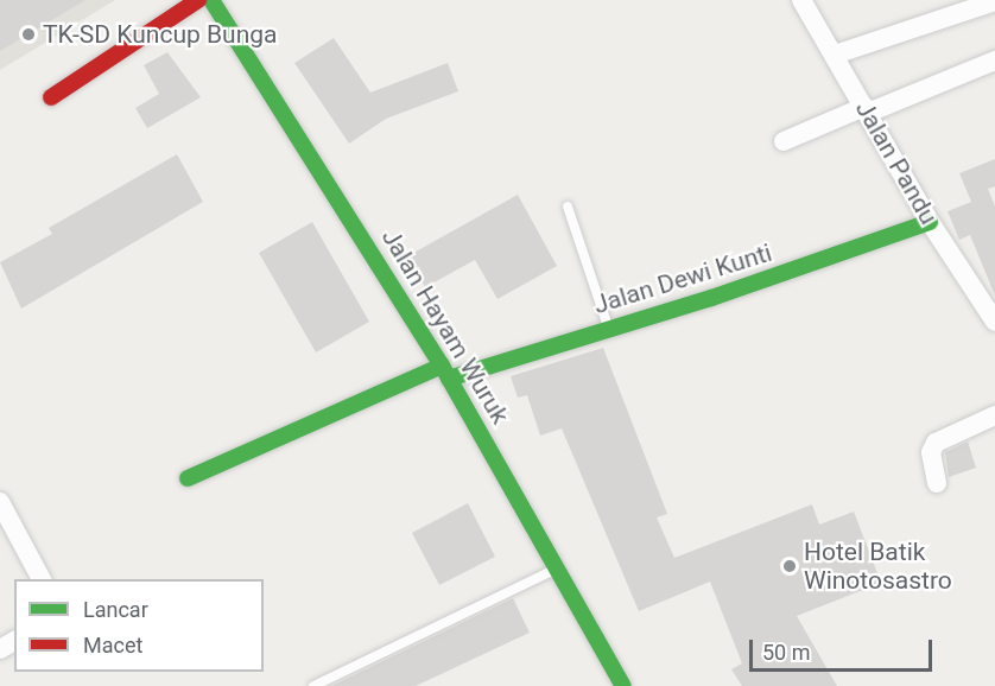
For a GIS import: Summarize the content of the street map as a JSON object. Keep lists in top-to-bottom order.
{
  "streets": {
    "street": ["Jalan Pandu", "Jalan Dewi Kunti", "Jalan Hayam Wuruk"]
  },
  "crossings": [
    ["Jalan Pandu", "Jalan Dewi Kunti"],
    ["Jalan Dewi Kunti", "Jalan Hayam Wuruk"]
  ],
  "places": ["TK-SD Kuncup Bunga", "Hotel Batik Winotosastro"],
  "legend": ["Lancar", "Macet"],
  "scale_bar": "50 m"
}
